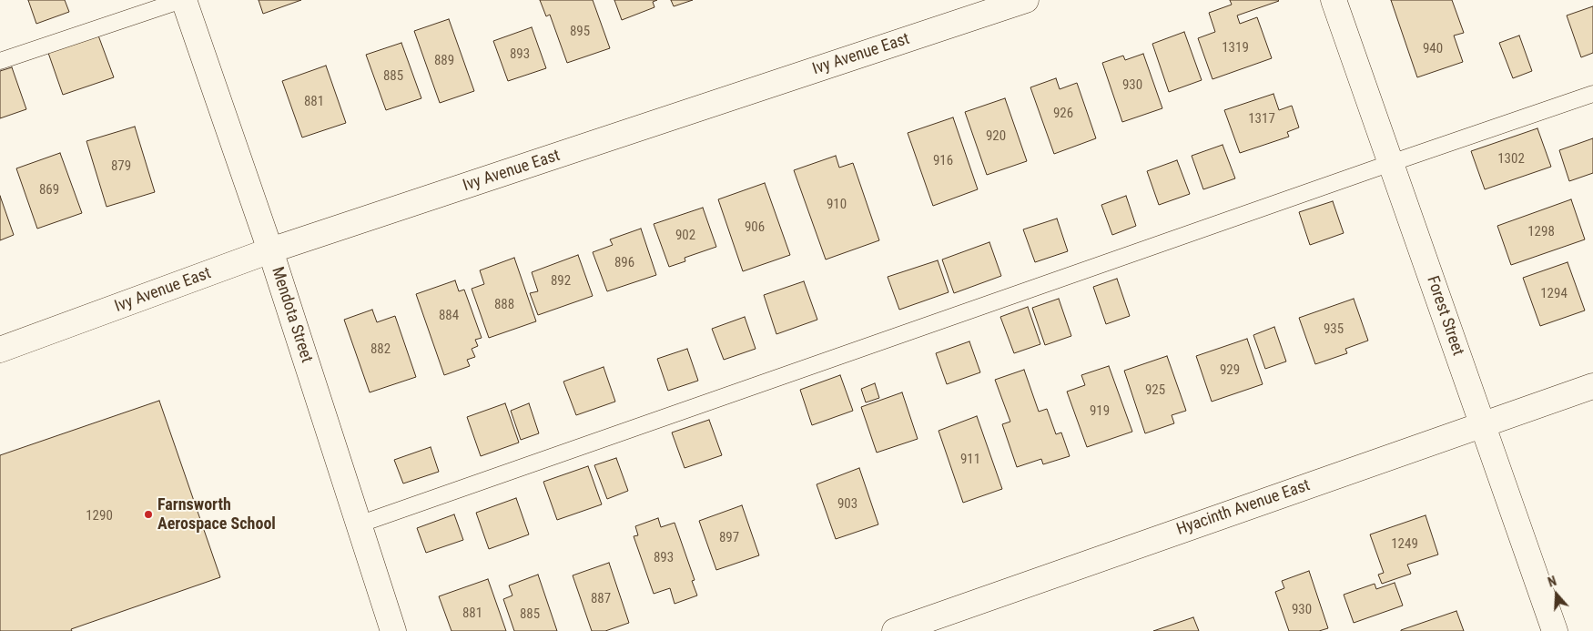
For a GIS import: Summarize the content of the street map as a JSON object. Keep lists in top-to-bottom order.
{
  "streets": {
    "street": [
      "Ivy Avenue East",
      "Mendota Street",
      "Forest Street",
      "Hyacinth Avenue East"
    ]
  },
  "crossings": [
    ["Ivy Avenue East", "Mendota Street"],
    ["Forest Street", "Hyacinth Avenue East"]
  ],
  "places": ["Farnsworth Aerospace School"],
  "house_numbers": [
    "895",
    "1319",
    "940",
    "893",
    "889",
    "885",
    "930",
    "881",
    "926",
    "1317",
    "920",
    "1302",
    "916",
    "879",
    "869",
    "910",
    "906",
    "1298",
    "902",
    "896",
    "892",
    "1294",
    "888",
    "884",
    "935",
    "882",
    "929",
    "925",
    "919",
    "911",
    "903",
    "1290",
    "897",
    "1249",
    "893",
    "887",
    "930",
    "881",
    "885"
  ],
  "north": "top"
}
